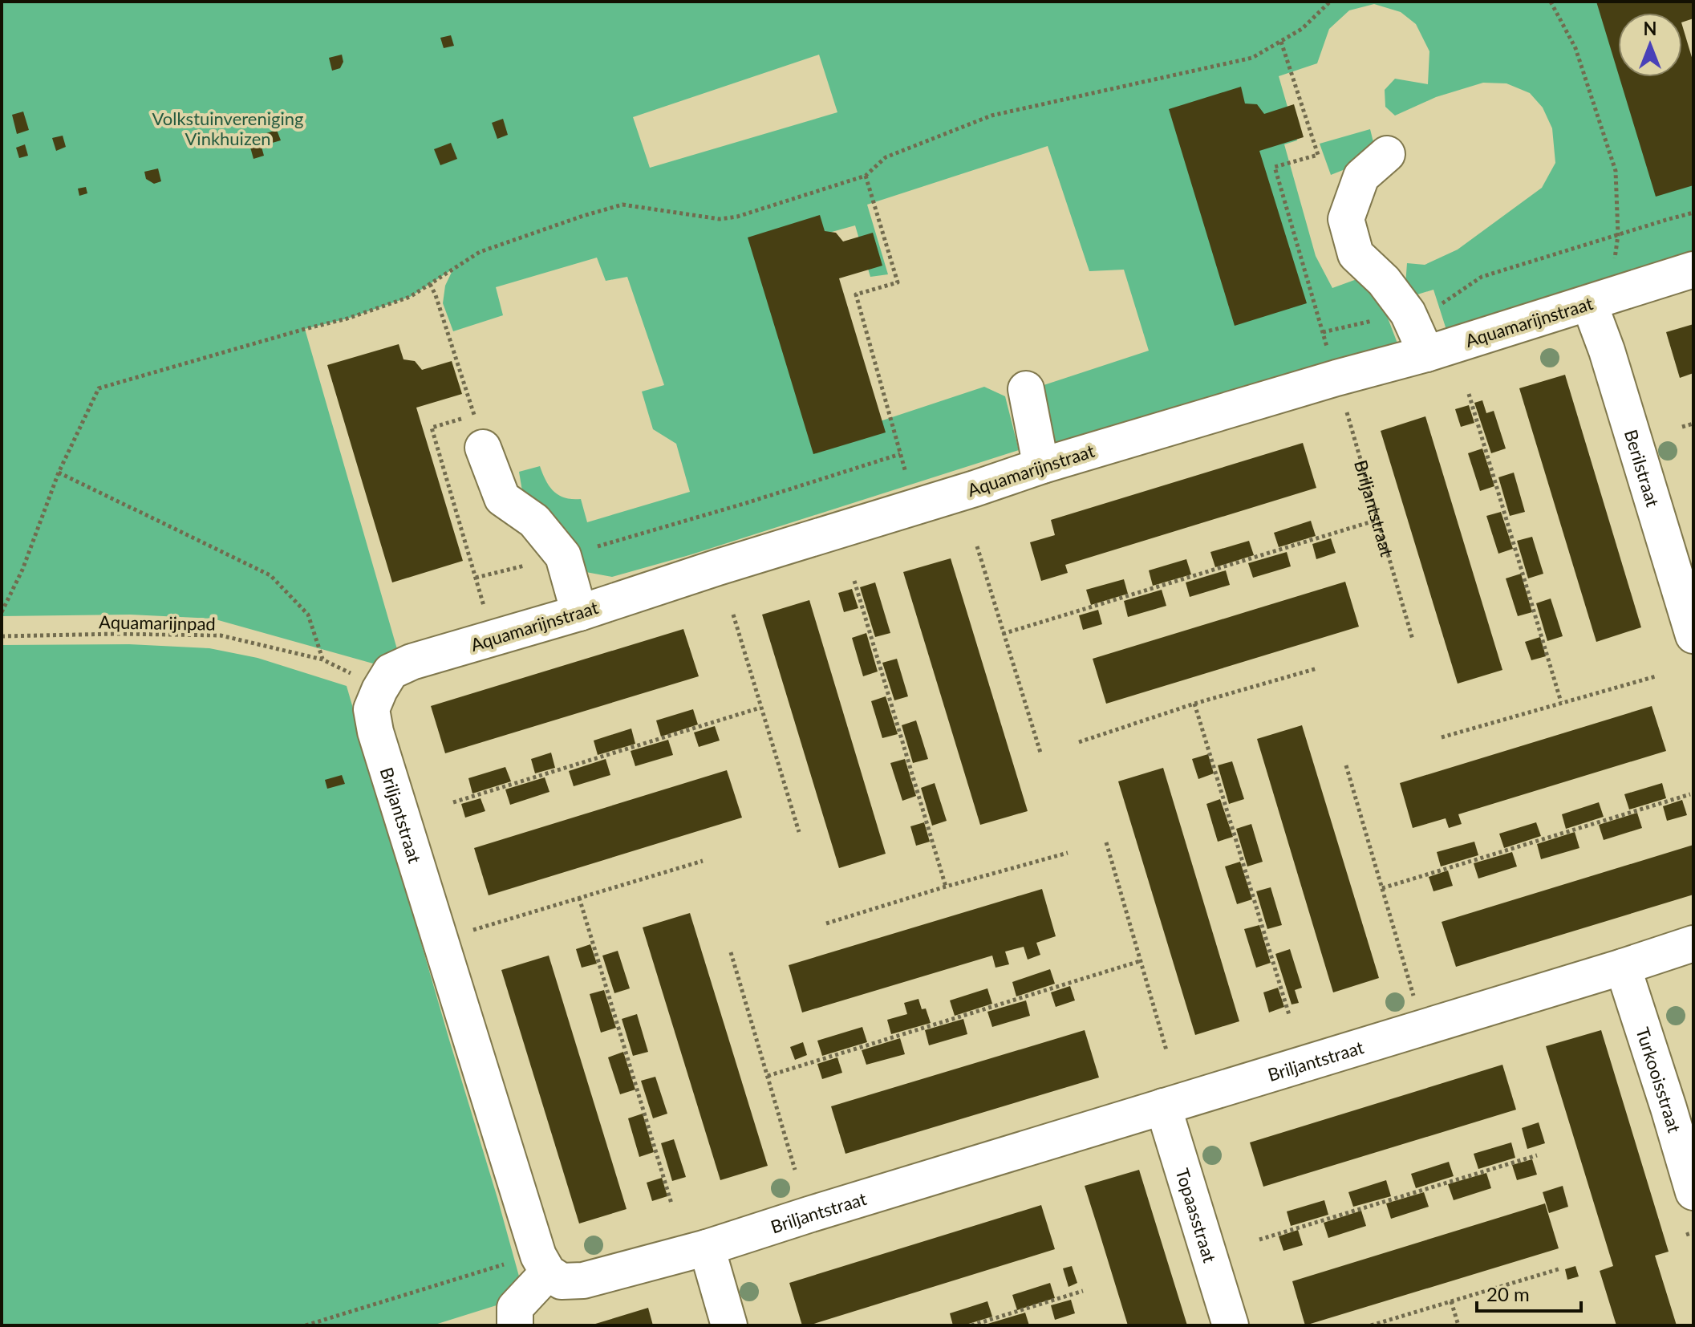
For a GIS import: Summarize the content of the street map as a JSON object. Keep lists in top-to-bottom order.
{
  "streets": {
    "street": [
      "Aquamarijnstraat",
      "Berilstraat",
      "Briljantstraat",
      "Turkooisstraat",
      "Topaasstraat"
    ],
    "path": ["Aquamarijnpad"]
  },
  "crossings": [
    ["Aquamarijnstraat", "Berilstraat"],
    ["Aquamarijnstraat", "Briljantstraat"],
    ["Aquamarijnstraat", "Aquamarijnpad"],
    ["Briljantstraat", "Aquamarijnpad"],
    ["Briljantstraat", "Turkooisstraat"],
    ["Briljantstraat", "Topaasstraat"]
  ],
  "parks": ["Volkstuinvereniging Vinkhuizen"],
  "scale_bar": "20 m",
  "north": "top"
}
